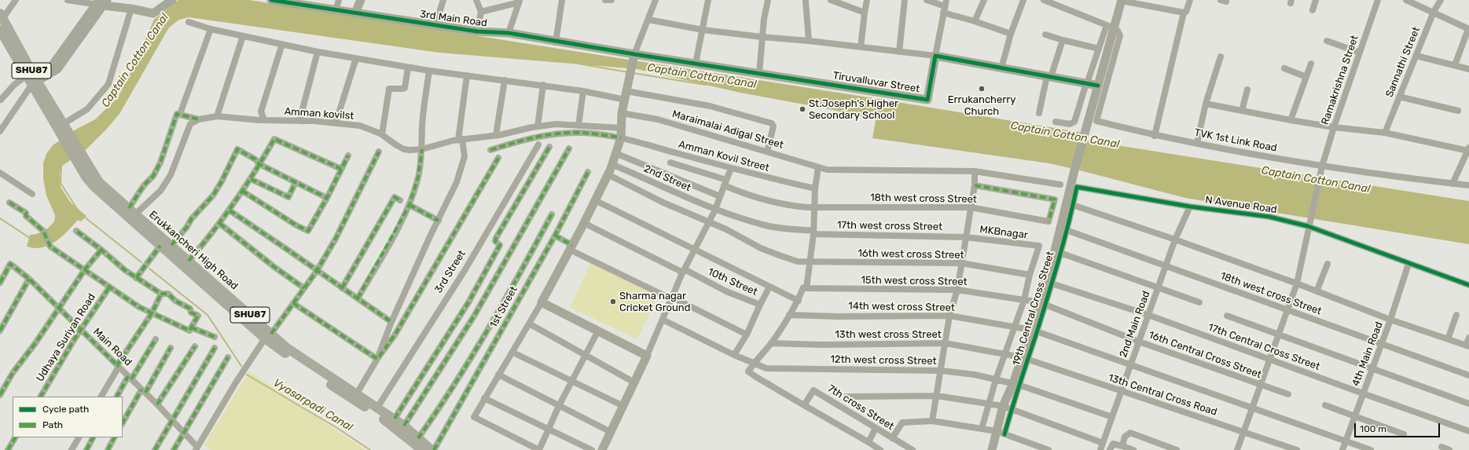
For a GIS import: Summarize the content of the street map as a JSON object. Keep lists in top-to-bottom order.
{
  "streets": {
    "main road": ["SHU87", "Erukkancheri High Road"],
    "street": [
      "3rd Main Road",
      "Sannathi Street",
      "Ramakrishna Street",
      "Tiruvalluvar Street",
      "Amman kovilst",
      "Maraimalai Adigal Street",
      "TVK 1st Link Road",
      "Amman Kovil Street",
      "2nd Street",
      "18th west cross Street",
      "N Avenue Road",
      "17th west cross Street",
      "MKBnagar",
      "16th west cross Street",
      "3rd Street",
      "15th west cross Street",
      "10th Street",
      "1st Street",
      "14th west cross Street",
      "19th Central Cross Street",
      "2nd Main Road",
      "13th west cross Street",
      "Udhaya Suriyan Road",
      "Main Road",
      "17th Central Cross Street",
      "4th Main Road",
      "16th Central Cross Street",
      "12th west cross Street",
      "13th Central Cross Road",
      "7th cross Street"
    ]
  },
  "crossings": [
    ["3rd Main Road", "Tiruvalluvar Street"],
    ["SHU87", "Erukkancheri High Road"],
    ["SHU87", "Main Road"],
    ["Ramakrishna Street", "TVK 1st Link Road"],
    ["Ramakrishna Street", "18th west cross Street"],
    ["Ramakrishna Street", "N Avenue Road"],
    ["Ramakrishna Street", "14th west cross Street"],
    ["Ramakrishna Street", "17th Central Cross Street"],
    ["Ramakrishna Street", "16th Central Cross Street"],
    ["Ramakrishna Street", "13th Central Cross Road"],
    ["Amman kovilst", "Erukkancheri High Road"],
    ["2nd Street", "17th west cross Street"],
    ["18th west cross Street", "19th Central Cross Street"],
    ["18th west cross Street", "2nd Main Road"],
    ["18th west cross Street", "4th Main Road"],
    ["N Avenue Road", "19th Central Cross Street"],
    ["N Avenue Road", "2nd Main Road"],
    ["N Avenue Road", "4th Main Road"],
    ["17th west cross Street", "MKBnagar"],
    ["MKBnagar", "16th west cross Street"],
    ["Erukkancheri High Road", "3rd Street"],
    ["Erukkancheri High Road", "Main Road"],
    ["15th west cross Street", "19th Central Cross Street"],
    ["15th west cross Street", "16th Central Cross Street"],
    ["10th Street", "12th west cross Street"],
    ["14th west cross Street", "2nd Main Road"],
    ["14th west cross Street", "4th Main Road"],
    ["19th Central Cross Street", "17th Central Cross Street"],
    ["19th Central Cross Street", "16th Central Cross Street"],
    ["2nd Main Road", "17th Central Cross Street"],
    ["2nd Main Road", "16th Central Cross Street"],
    ["2nd Main Road", "12th west cross Street"],
    ["2nd Main Road", "13th Central Cross Road"],
    ["13th west cross Street", "13th Central Cross Road"],
    ["Udhaya Suriyan Road", "Main Road"],
    ["17th Central Cross Street", "4th Main Road"]
  ],
  "water": ["Captain Cotton Canal", "Vyasarpadi Canal"],
  "places": ["Errukancherry Church", "St.Joseph's Higher Secondary School", "Sharma nagar Cricket Ground"],
  "legend": ["Cycle path", "Path"],
  "scale_bar": "100 m"
}
